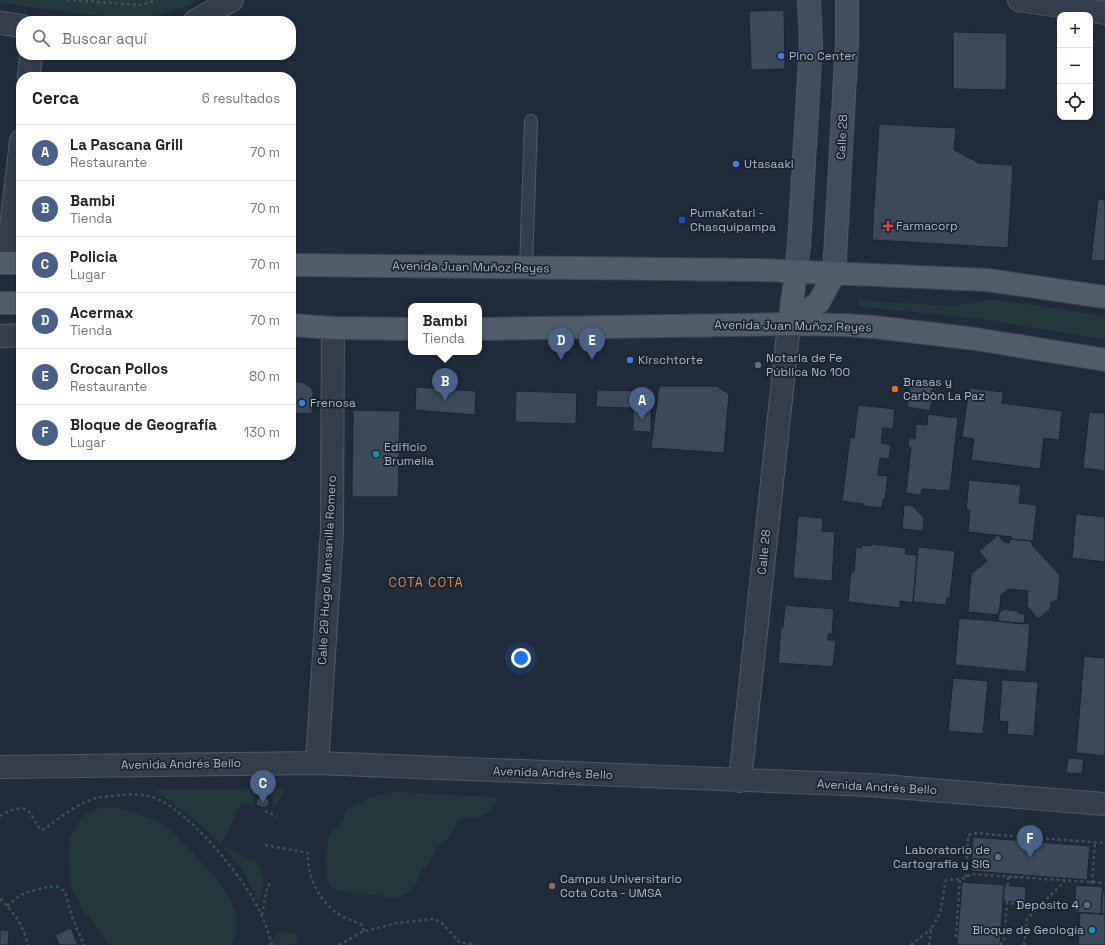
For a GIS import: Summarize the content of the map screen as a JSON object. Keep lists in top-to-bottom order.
{
  "streets": {
    "main road": ["Calle 28", "Avenida Juan Muñoz Reyes"],
    "street": ["Calle 29 Hugo Mansanilla Romero", "Avenida Andrés Bello"]
  },
  "crossings": [
    ["Calle 28", "Avenida Juan Muñoz Reyes"],
    ["Calle 28", "Avenida Andrés Bello"],
    ["Calle 29 Hugo Mansanilla Romero", "Avenida Andrés Bello"]
  ],
  "districts": ["COTA COTA"],
  "places": {
    "other": [
      "Pino Center",
      "Utasaaki",
      "Kirschtorte",
      "Notaria de Fe Pública No 100",
      "Brasas y Carbòn La Paz",
      "Frenosa",
      "Edificio Brumelia",
      "Laboratorio de Cartografia y SIG",
      "Campus Universitario Cota Cota - UMSA",
      "Depósito 4",
      "Bloque de Geología"
    ],
    "transit": ["PumaKatari - Chasquipampa"],
    "health": ["Farmacorp"]
  },
  "page": {
    "map_buttons": ["+", "−"],
    "search": "Buscar aquí",
    "heading": ["Cerca", "6 resultados"],
    "list": [
      {
        "mark": "A",
        "name": "La Pascana Grill",
        "note": "Restaurante",
        "value": "70 m"
      },
      {
        "mark": "B",
        "name": "Bambi",
        "note": "Tienda",
        "value": "70 m"
      },
      {
        "mark": "C",
        "name": "Policia",
        "note": "Lugar",
        "value": "70 m"
      },
      {
        "mark": "D",
        "name": "Acermax",
        "note": "Tienda",
        "value": "70 m"
      },
      {
        "mark": "E",
        "name": "Crocan Pollos",
        "note": "Restaurante",
        "value": "80 m"
      },
      {
        "mark": "F",
        "name": "Bloque de Geografía",
        "note": "Lugar",
        "value": "130 m"
      }
    ],
    "popup": ["Bambi", "Tienda"],
    "pins": [
      "D",
      "E",
      "B",
      "A",
      "C",
      "F"
    ]
  }
}
